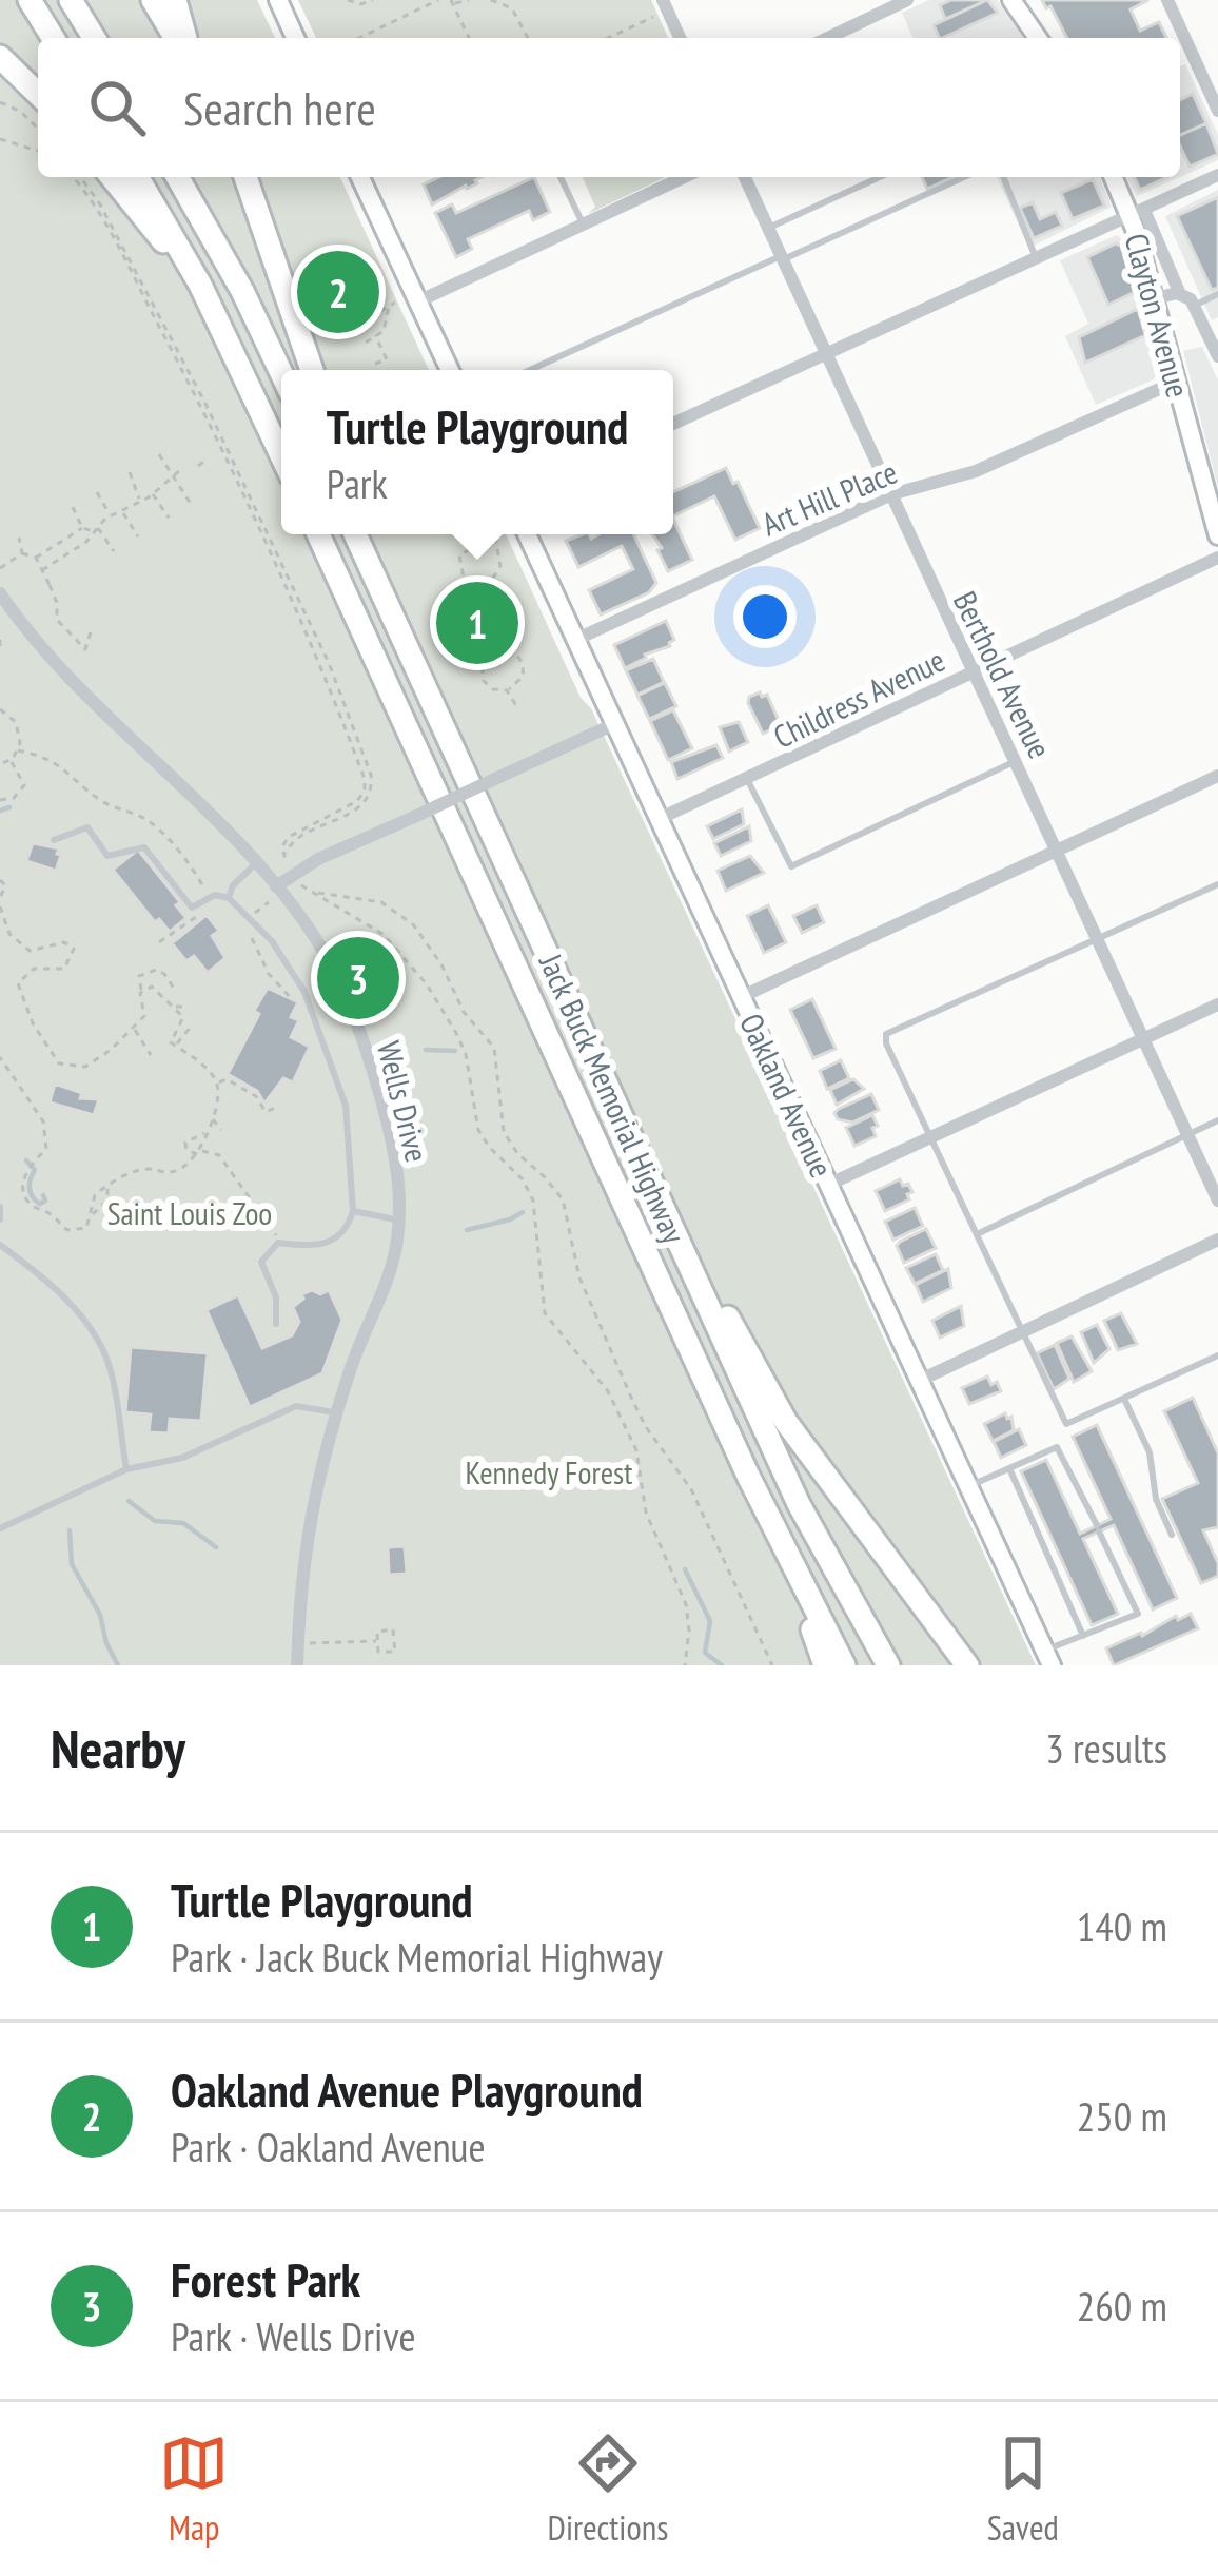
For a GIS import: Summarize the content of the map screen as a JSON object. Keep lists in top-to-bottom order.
{
  "streets": {
    "highway": ["Jack Buck Memorial Highway"],
    "street": [
      "Clayton Avenue",
      "Art Hill Place",
      "Berthold Avenue",
      "Childress Avenue",
      "Oakland Avenue",
      "Wells Drive"
    ]
  },
  "crossings": [
    ["Clayton Avenue", "Art Hill Place"],
    ["Art Hill Place", "Berthold Avenue"],
    ["Art Hill Place", "Oakland Avenue"],
    ["Berthold Avenue", "Childress Avenue"],
    ["Childress Avenue", "Oakland Avenue"]
  ],
  "parks": ["Saint Louis Zoo", "Kennedy Forest"],
  "page": {
    "search": "Search here",
    "pins": ["2", "1", "3"],
    "popup": ["Turtle Playground", "Park"],
    "heading": ["Nearby", "3 results"],
    "list": [
      {
        "mark": "1",
        "name": "Turtle Playground",
        "note": "Park · Jack Buck Memorial Highway",
        "value": "140 m"
      },
      {
        "mark": "2",
        "name": "Oakland Avenue Playground",
        "note": "Park · Oakland Avenue",
        "value": "250 m"
      },
      {
        "mark": "3",
        "name": "Forest Park",
        "note": "Park · Wells Drive",
        "value": "260 m"
      }
    ],
    "nav": ["Map", "Directions", "Saved"]
  }
}
